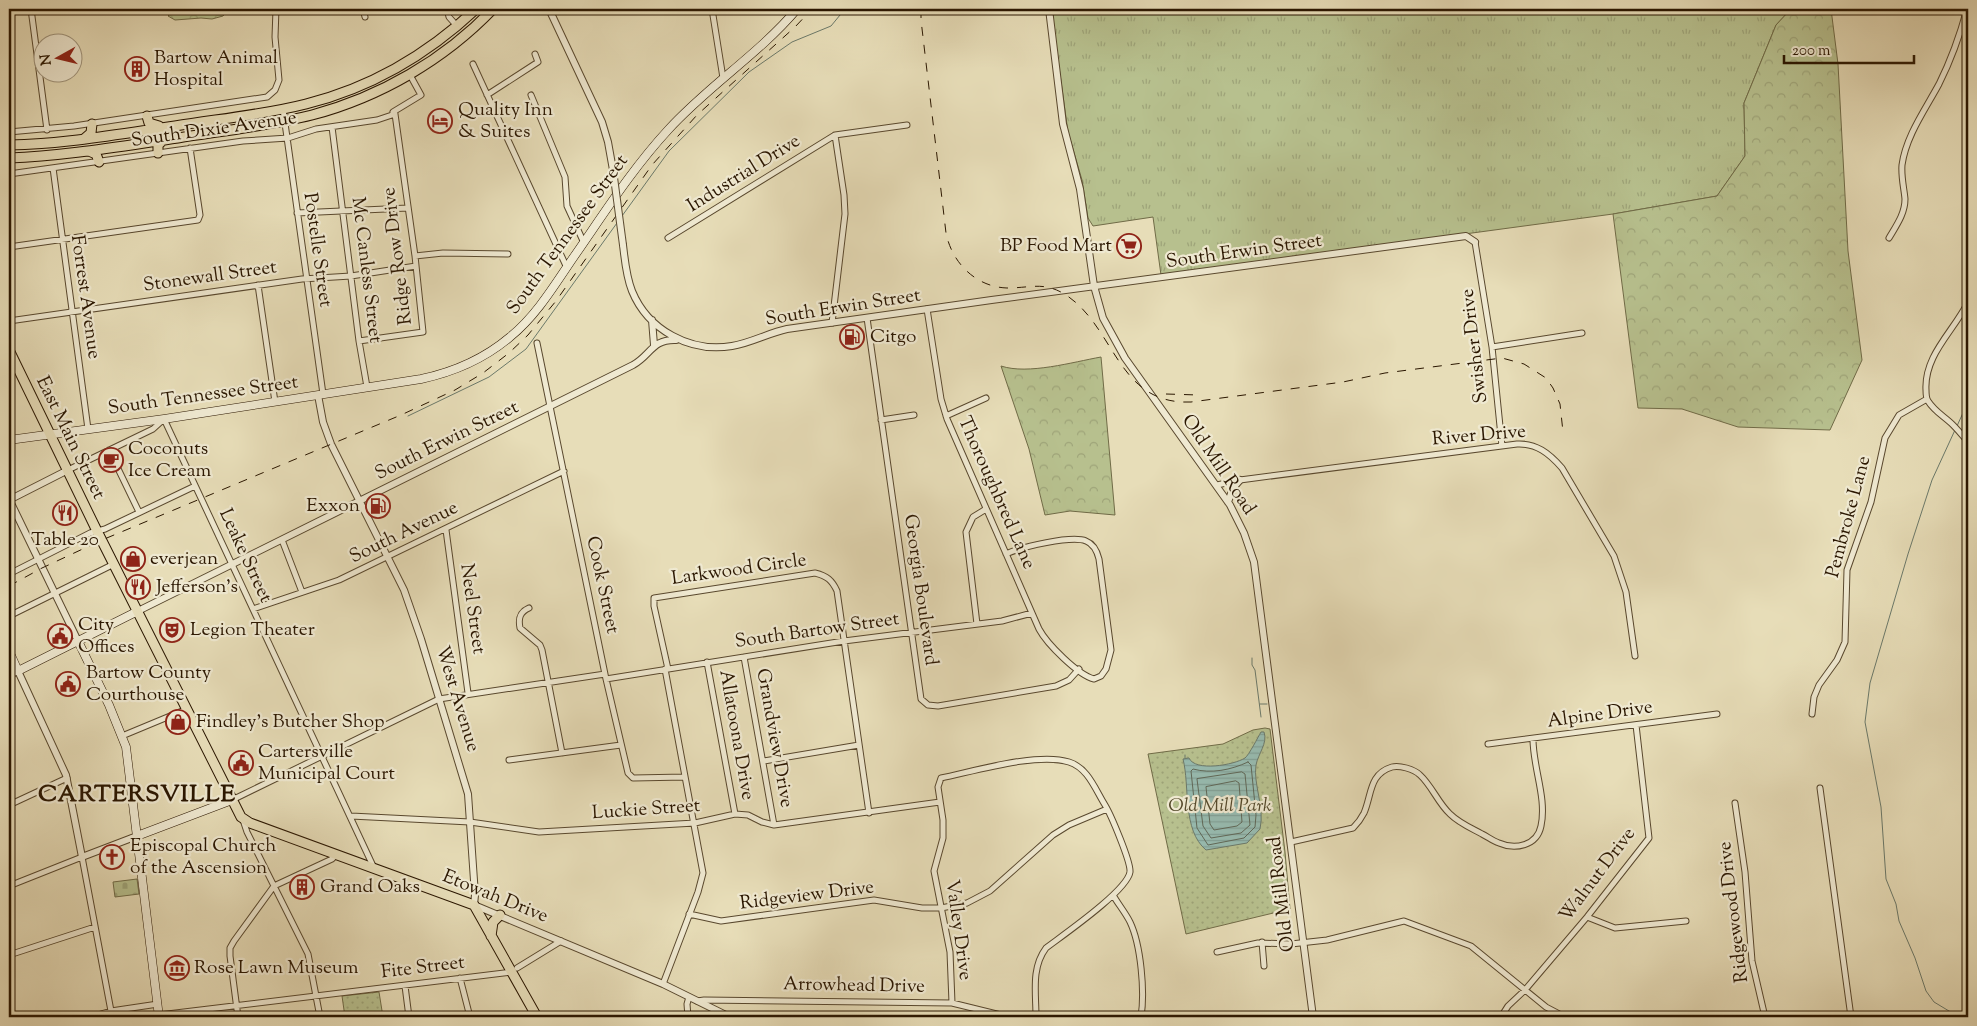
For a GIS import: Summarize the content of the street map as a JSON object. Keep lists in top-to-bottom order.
{
  "streets": {
    "main road": [
      "South Tennessee Street",
      "East Main Street",
      "West Avenue",
      "Etowah Drive"
    ],
    "street": [
      "South Dixie Avenue",
      "Industrial Drive",
      "Postelle Street",
      "South Erwin Street",
      "Ridge Row Drive",
      "Mc Canless Street",
      "Stonewall Street",
      "Forrest Avenue",
      "Swisher Drive",
      "River Drive",
      "Old Mill Road",
      "Thoroughbred Lane",
      "Pembroke Lane",
      "South Avenue",
      "Leake Street",
      "Larkwood Circle",
      "Cook Street",
      "Georgia Boulevard",
      "Neel Street",
      "South Bartow Street",
      "Alpine Drive",
      "Allatoona Drive",
      "Grandview Drive",
      "Luckie Street",
      "Walnut Drive",
      "Ridgeview Drive",
      "Ridgewood Drive",
      "Valley Drive",
      "Fite Street",
      "Arrowhead Drive"
    ]
  },
  "crossings": [
    ["South Dixie Avenue", "Postelle Street"],
    ["South Dixie Avenue", "Ridge Row Drive"],
    ["South Dixie Avenue", "Mc Canless Street"],
    ["South Dixie Avenue", "Forrest Avenue"],
    ["South Tennessee Street", "Postelle Street"],
    ["South Tennessee Street", "Mc Canless Street"],
    ["South Tennessee Street", "Forrest Avenue"],
    ["South Tennessee Street", "East Main Street"],
    ["South Tennessee Street", "Leake Street"],
    ["South Tennessee Street", "West Avenue"],
    ["Postelle Street", "Stonewall Street"],
    ["Postelle Street", "West Avenue"],
    ["South Erwin Street", "Swisher Drive"],
    ["South Erwin Street", "East Main Street"],
    ["South Erwin Street", "Old Mill Road"],
    ["South Erwin Street", "Thoroughbred Lane"],
    ["South Erwin Street", "Leake Street"],
    ["South Erwin Street", "Cook Street"],
    ["South Erwin Street", "Georgia Boulevard"],
    ["South Erwin Street", "West Avenue"],
    ["Ridge Row Drive", "Mc Canless Street"],
    ["Ridge Row Drive", "Stonewall Street"],
    ["Mc Canless Street", "Stonewall Street"],
    ["Stonewall Street", "Forrest Avenue"],
    ["Swisher Drive", "River Drive"],
    ["River Drive", "Old Mill Road"],
    ["East Main Street", "South Bartow Street"],
    ["East Main Street", "Etowah Drive"],
    ["Thoroughbred Lane", "Georgia Boulevard"],
    ["Thoroughbred Lane", "South Bartow Street"],
    ["South Avenue", "Leake Street"],
    ["South Avenue", "Cook Street"],
    ["South Avenue", "Neel Street"],
    ["South Avenue", "West Avenue"],
    ["Leake Street", "South Bartow Street"],
    ["Leake Street", "Luckie Street"],
    ["Leake Street", "Etowah Drive"],
    ["Larkwood Circle", "South Bartow Street"],
    ["Larkwood Circle", "Luckie Street"],
    ["Cook Street", "South Bartow Street"],
    ["Georgia Boulevard", "South Bartow Street"],
    ["Neel Street", "South Bartow Street"],
    ["South Bartow Street", "West Avenue"],
    ["South Bartow Street", "Allatoona Drive"],
    ["South Bartow Street", "Grandview Drive"],
    ["West Avenue", "Luckie Street"],
    ["West Avenue", "Etowah Drive"],
    ["West Avenue", "Fite Street"],
    ["Alpine Drive", "Walnut Drive"],
    ["Allatoona Drive", "Luckie Street"],
    ["Grandview Drive", "Luckie Street"],
    ["Luckie Street", "Valley Drive"],
    ["Ridgeview Drive", "Valley Drive"],
    ["Etowah Drive", "Fite Street"],
    ["Etowah Drive", "Arrowhead Drive"],
    ["Valley Drive", "Arrowhead Drive"]
  ],
  "districts": ["CARTERSVILLE"],
  "parks": ["Old Mill Park"],
  "places": {
    "building": ["Bartow Animal Hospital", "Grand Oaks"],
    "hotel": ["Quality Inn & Suites"],
    "supermarket": ["BP Food Mart"],
    "fuel station": ["Citgo", "Exxon"],
    "cafe": ["Coconuts Ice Cream"],
    "restaurant": ["Table 20", "Jefferson's"],
    "shop": ["everjean", "Findley's Butcher Shop"],
    "theatre": ["Legion Theater"],
    "public building": ["City Offices", "Bartow County Courthouse", "Cartersville Municipal Court"],
    "church": ["Episcopal Church of the Ascension"],
    "museum": ["Rose Lawn Museum"]
  },
  "scale_bar": "200 m",
  "north": "left"
}
